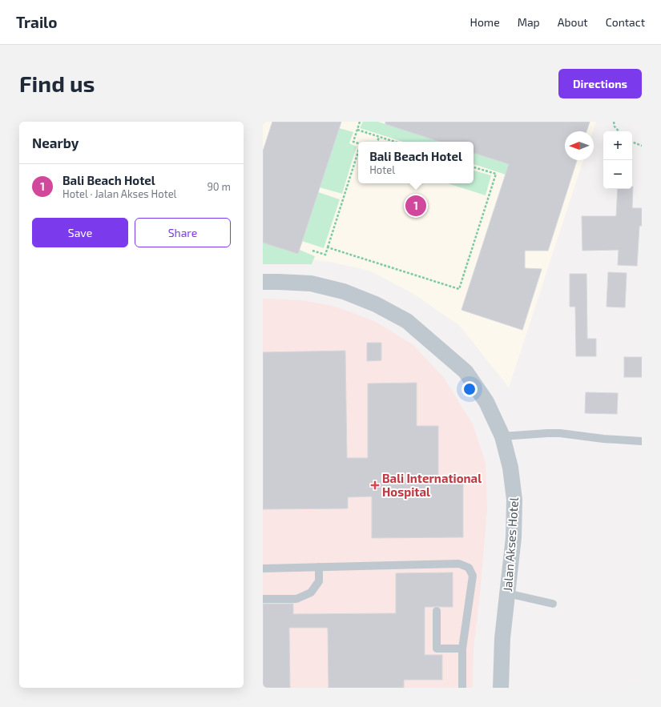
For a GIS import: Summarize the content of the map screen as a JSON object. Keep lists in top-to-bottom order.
{
  "streets": {
    "street": ["Jalan Akses Hotel"]
  },
  "places": {
    "health": ["Bali International Hospital"]
  },
  "north": "left",
  "page": {
    "header": "Trailo",
    "nav": [
      "Home",
      "Map",
      "About",
      "Contact"
    ],
    "buttons": [
      "Directions",
      ["Save", "Share"]
    ],
    "title": "Find us",
    "heading": "Nearby",
    "map_buttons": ["+", "−"],
    "popup": ["Bali Beach Hotel", "Hotel"],
    "list": [
      {
        "mark": "1",
        "name": "Bali Beach Hotel",
        "note": "Hotel · Jalan Akses Hotel",
        "value": "90 m"
      }
    ],
    "pins": "1"
  }
}
